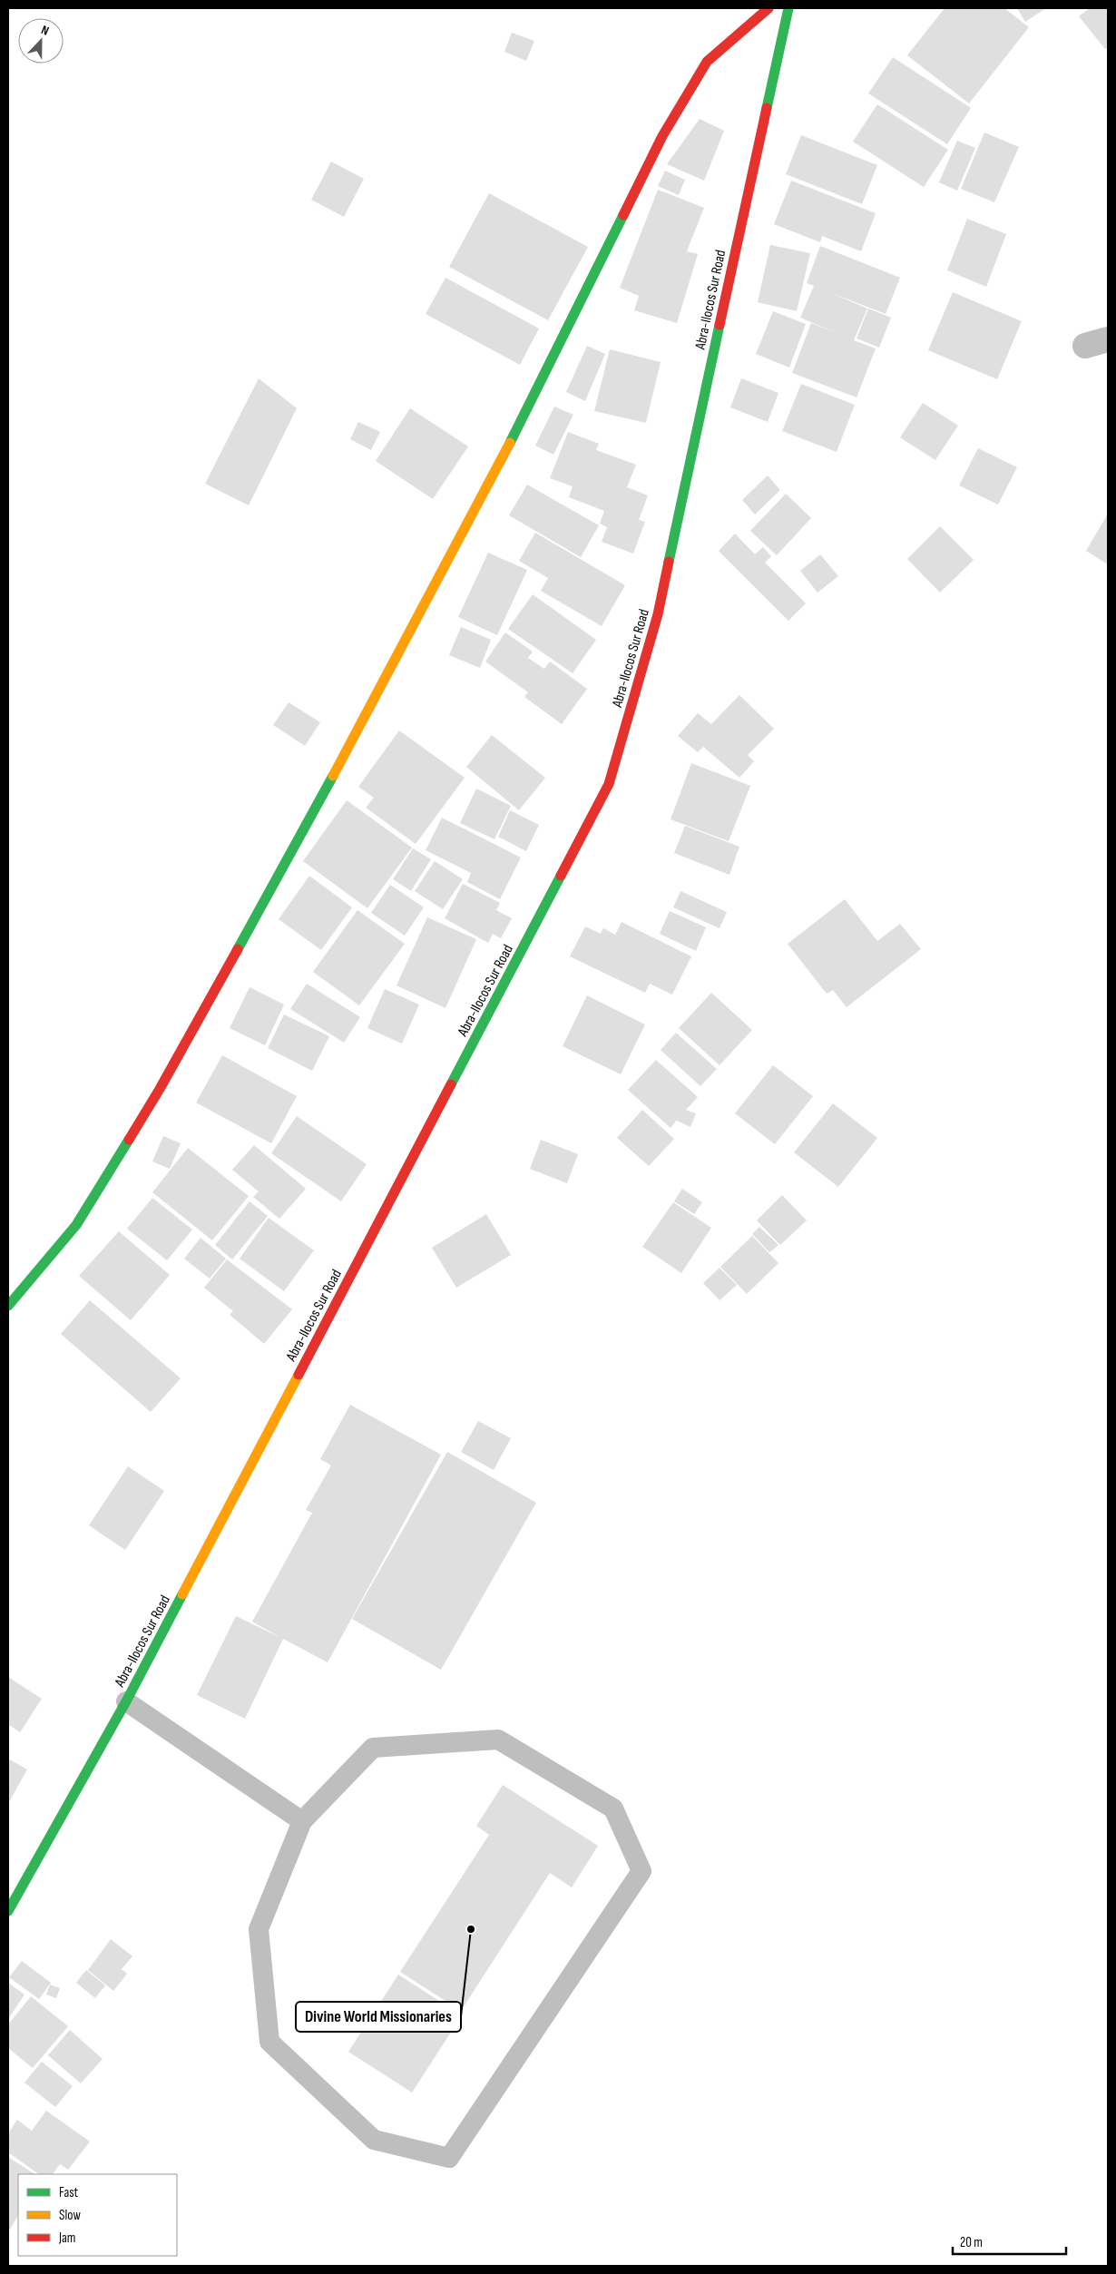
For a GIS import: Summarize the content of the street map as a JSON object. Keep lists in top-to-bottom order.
{
  "streets": {
    "main road": ["Abra-Ilocos Sur Road"]
  },
  "places": ["Divine World Missionaries"],
  "legend": ["Fast", "Slow", "Jam"],
  "scale_bar": "20 m",
  "north": "top"
}
